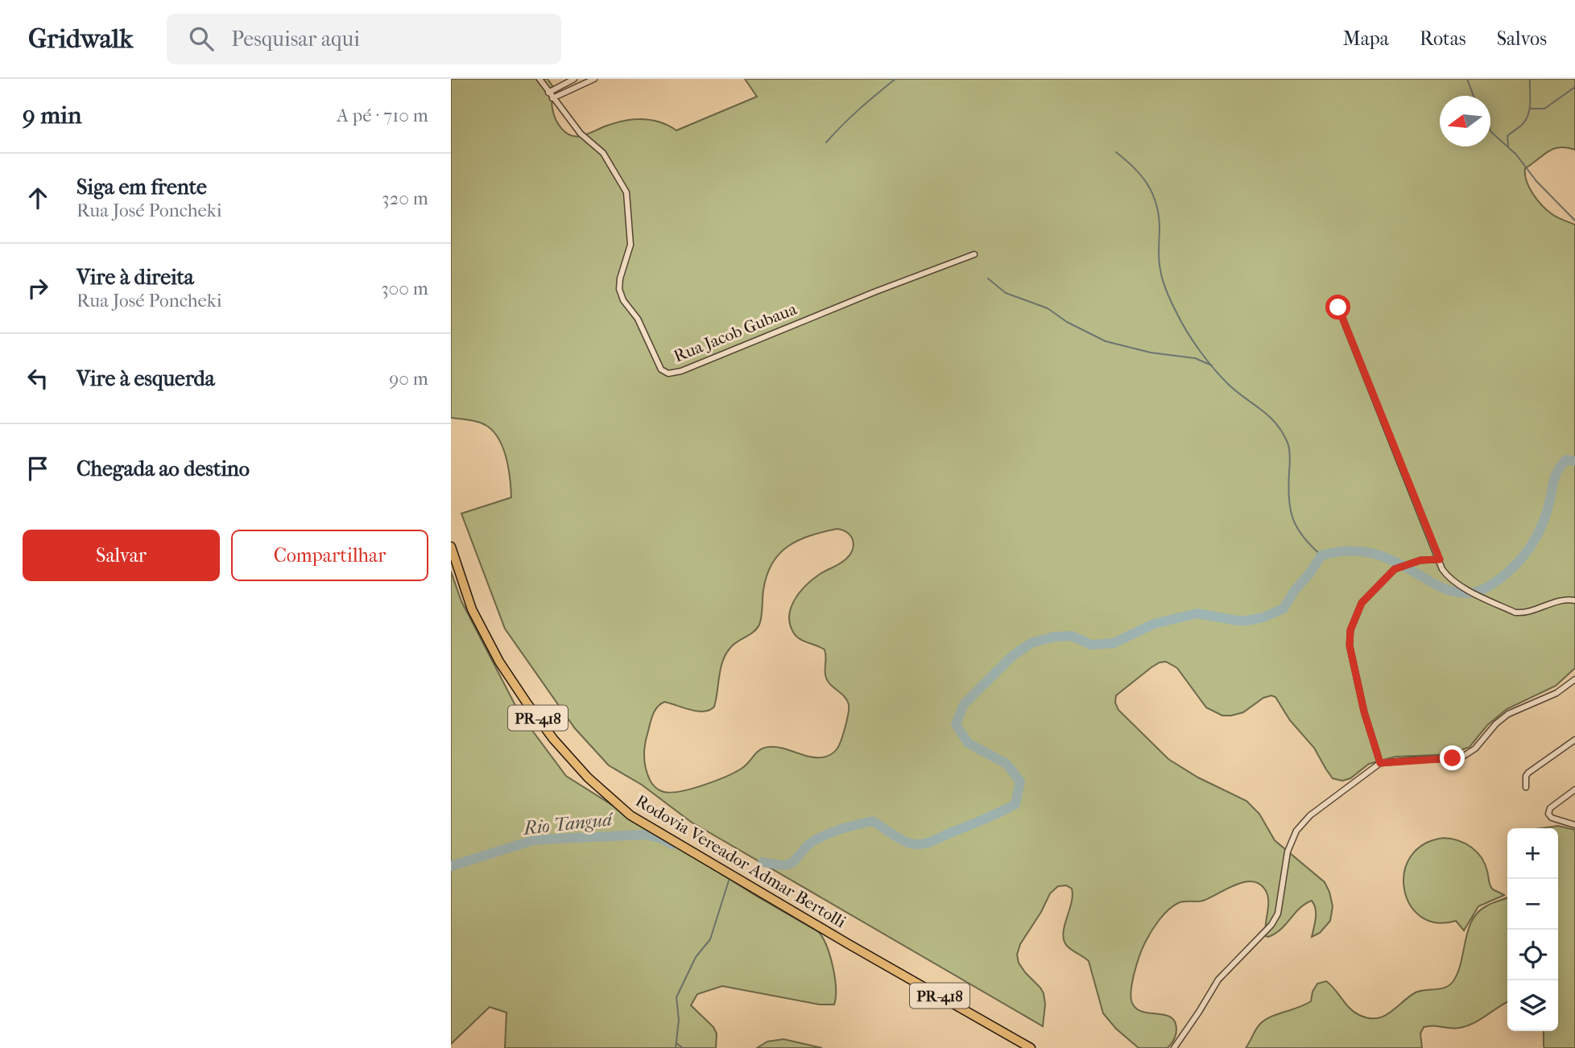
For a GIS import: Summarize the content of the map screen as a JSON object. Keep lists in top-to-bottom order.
{
  "streets": {
    "highway": ["PR-418", "Rodovia Vereador Admar Bertolli"],
    "street": ["Rua Jacob Gubaua"]
  },
  "water": ["Rio Tanguá"],
  "north": "left",
  "page": {
    "header": "Gridwalk",
    "search": "Pesquisar aqui",
    "nav": ["Mapa", "Rotas", "Salvos"],
    "heading": ["9 min", "A pé · 710 m"],
    "list": [
      ["Siga em frente", "Rua José Poncheki", "320 m"],
      ["Vire à direita", "Rua José Poncheki", "300 m"],
      ["Vire à esquerda", "90 m"],
      "Chegada ao destino"
    ],
    "buttons": ["Salvar", "Compartilhar"],
    "map_buttons": ["+", "−"]
  }
}
